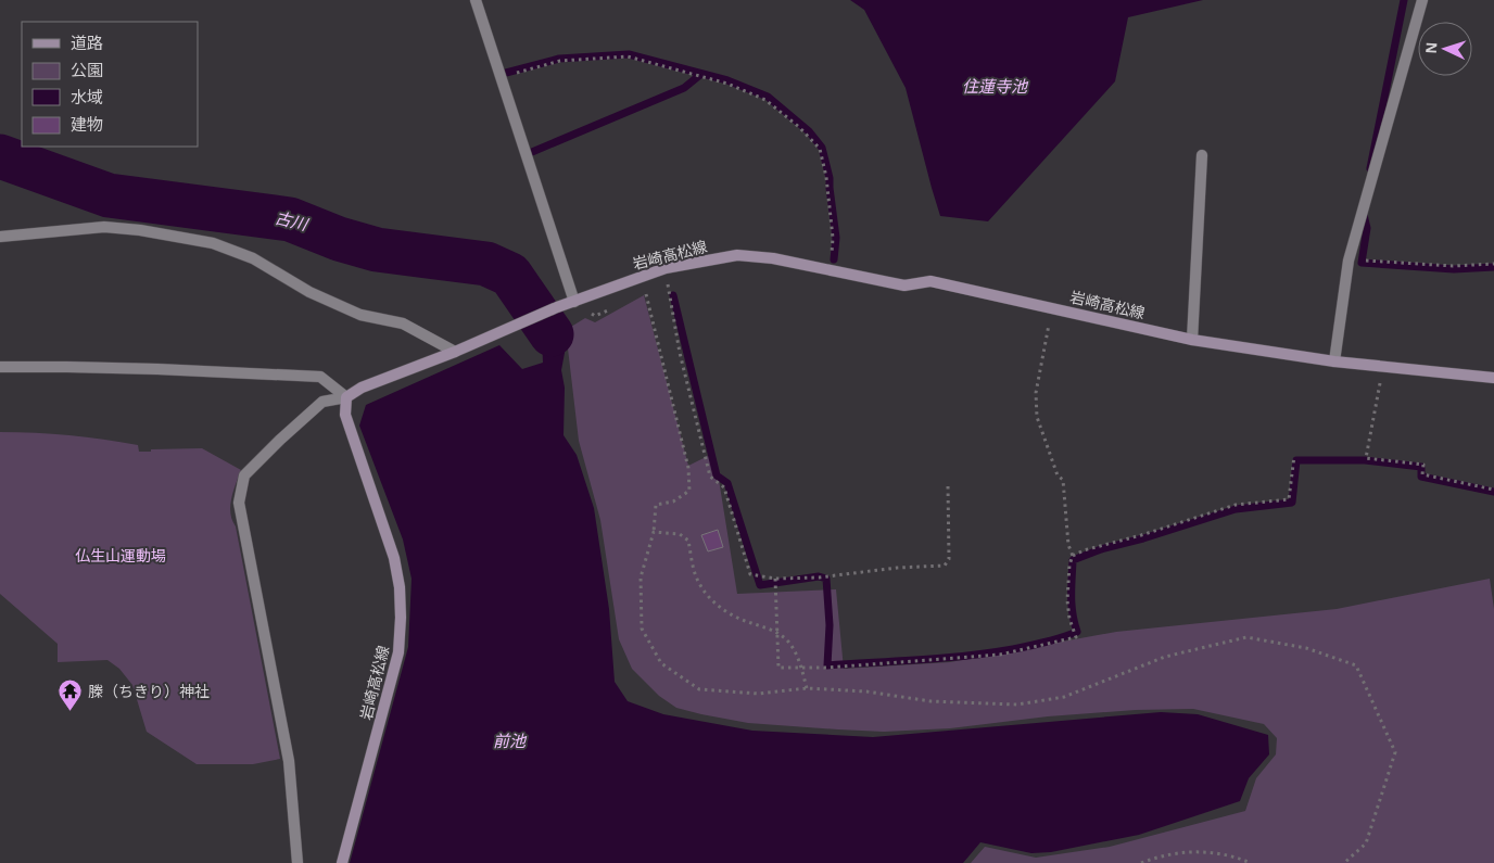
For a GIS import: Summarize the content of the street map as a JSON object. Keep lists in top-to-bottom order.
{
  "streets": {
    "main road": ["岩崎高松線"]
  },
  "water": ["住蓮寺池", "古川", "前池"],
  "parks": ["仏生山運動場"],
  "places": {
    "temple": ["榺（ちきり）神社"]
  },
  "legend": [
    "道路",
    "公園",
    "水域",
    "建物"
  ],
  "north": "left"
}
